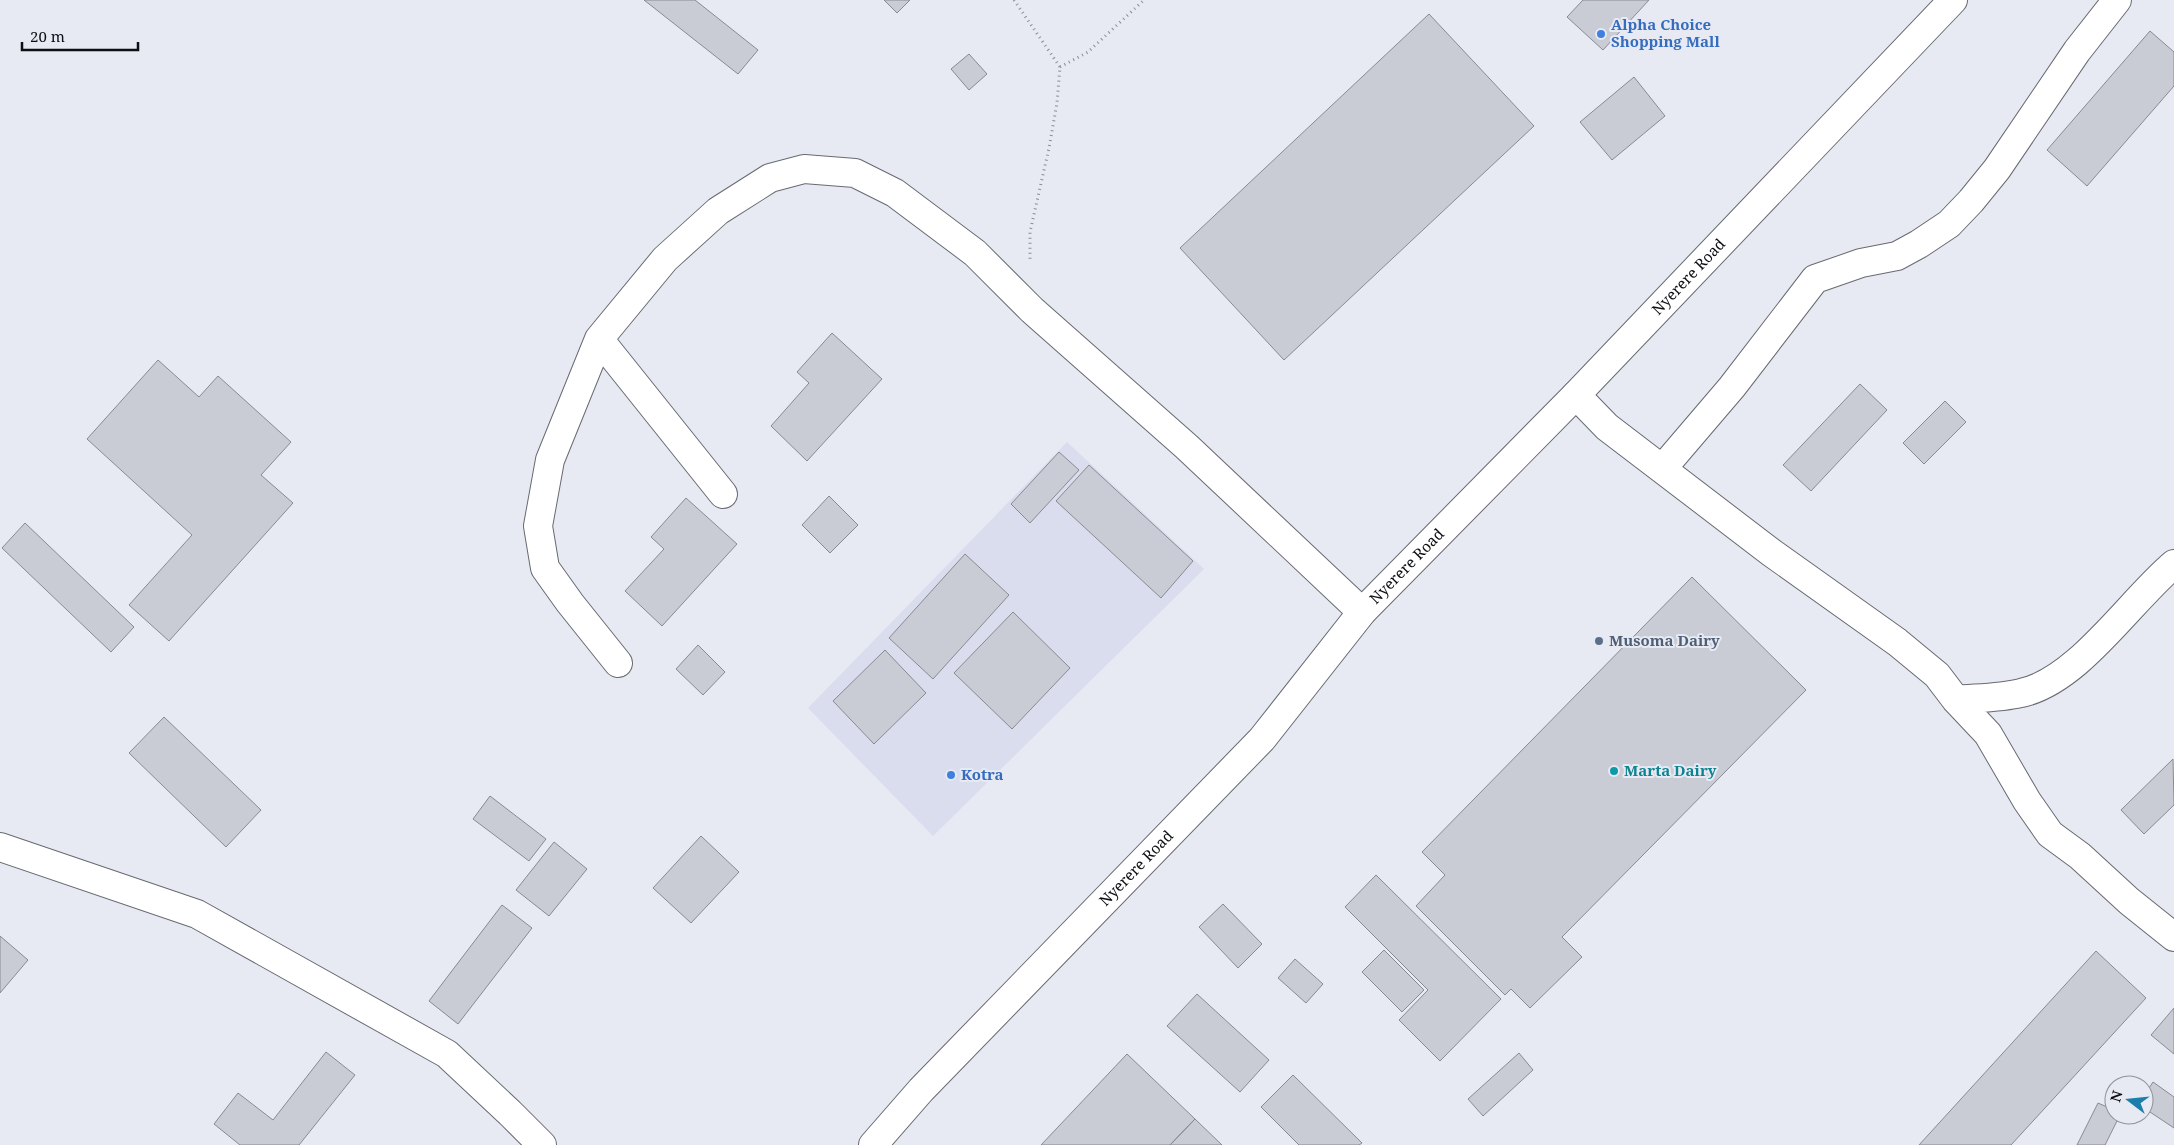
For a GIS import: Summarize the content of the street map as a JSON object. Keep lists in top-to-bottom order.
{
  "streets": {
    "street": ["Nyerere Road"]
  },
  "places": [
    "Alpha Choice Shopping Mall",
    "Musoma Dairy",
    "Marta Dairy",
    "Kotra"
  ],
  "scale_bar": "20 m",
  "north": "left"
}
